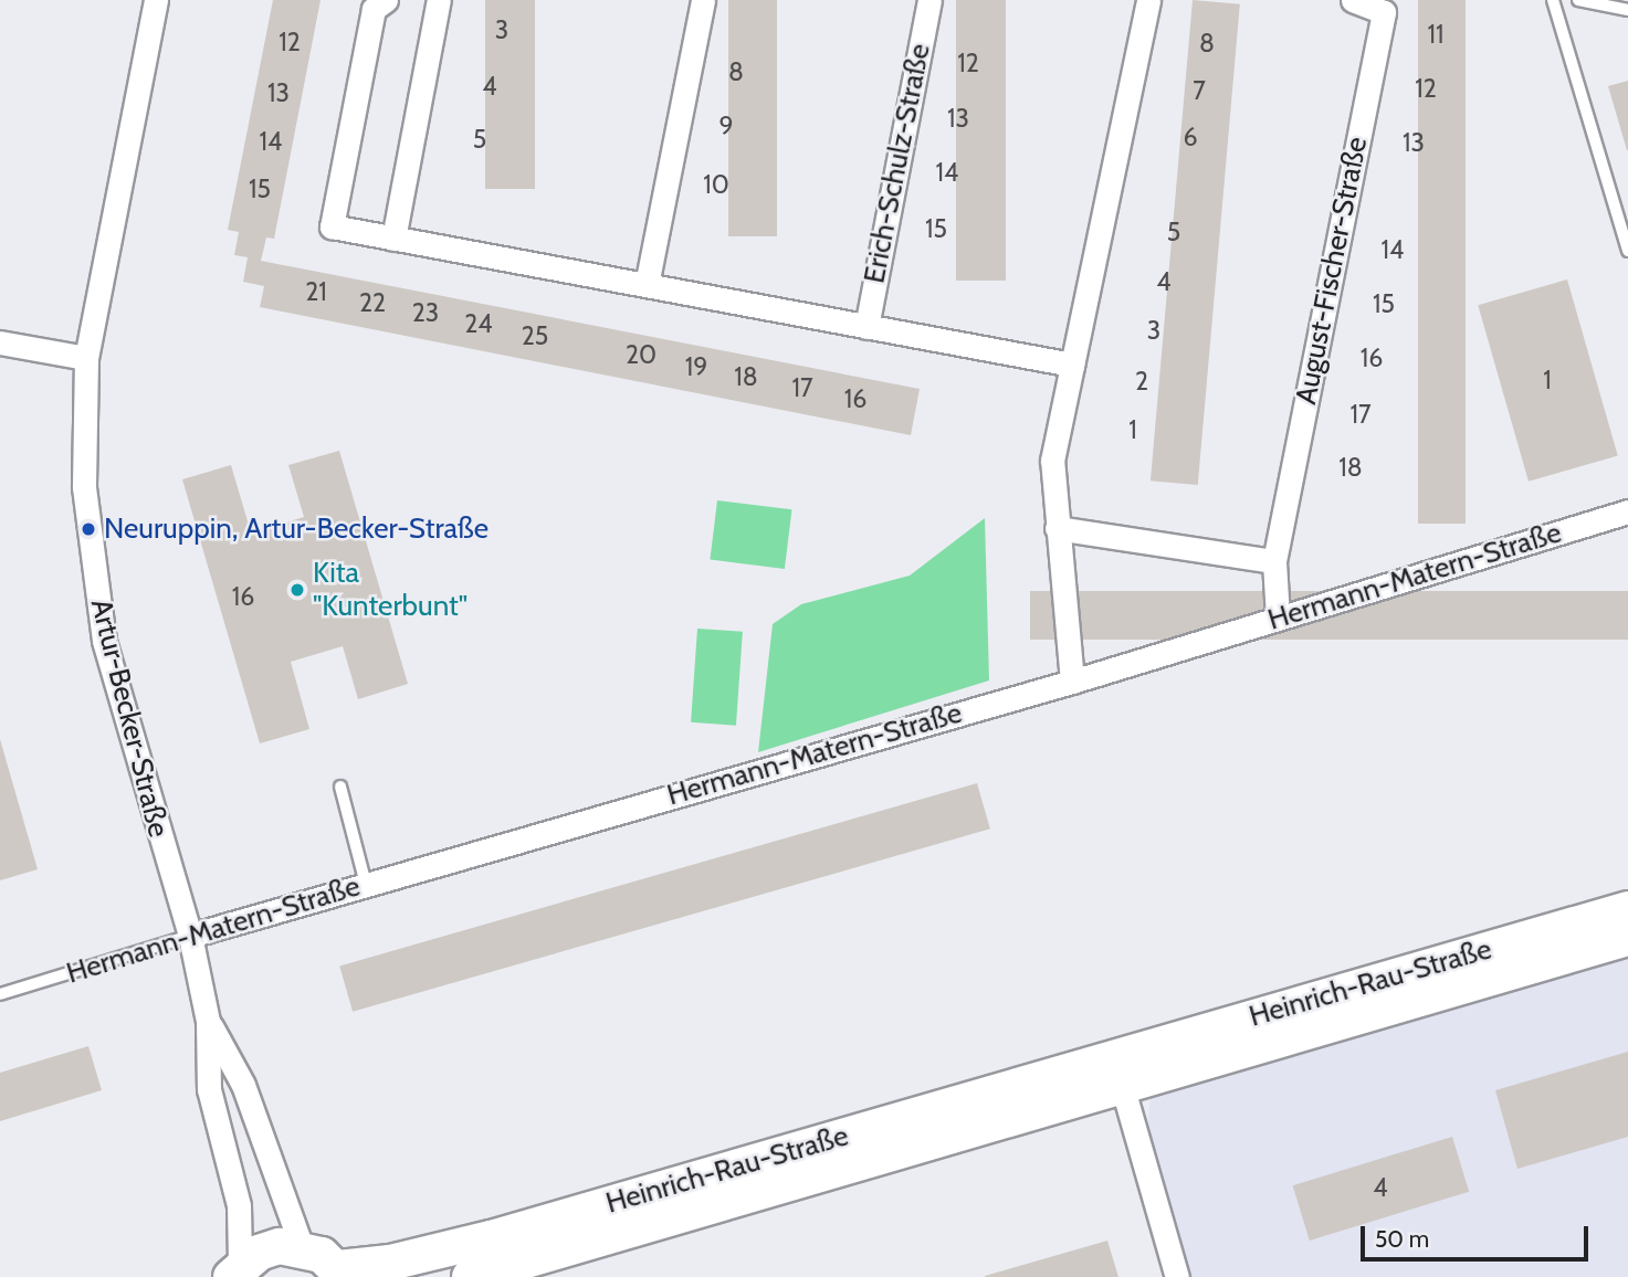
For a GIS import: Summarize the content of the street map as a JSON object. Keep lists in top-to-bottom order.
{
  "streets": {
    "main road": ["Heinrich-Rau-Straße"],
    "street": [
      "Erich-Schulz-Straße",
      "August-Fischer-Straße",
      "Hermann-Matern-Straße",
      "Artur-Becker-Straße"
    ]
  },
  "crossings": [
    ["August-Fischer-Straße", "Hermann-Matern-Straße"],
    ["Hermann-Matern-Straße", "Artur-Becker-Straße"]
  ],
  "places": ["Neuruppin, Artur-Becker-Straße", "Kita \"Kunterbunt\""],
  "house_numbers": [
    "3",
    "11",
    "12",
    "8",
    "12",
    "8",
    "4",
    "12",
    "7",
    "13",
    "13",
    "9",
    "6",
    "5",
    "14",
    "13",
    "14",
    "10",
    "15",
    "15",
    "5",
    "14",
    "4",
    "21",
    "22",
    "15",
    "23",
    "24",
    "3",
    "25",
    "20",
    "16",
    "19",
    "18",
    "1",
    "2",
    "17",
    "16",
    "17",
    "1",
    "18",
    "16",
    "4"
  ],
  "scale_bar": "50 m"
}
